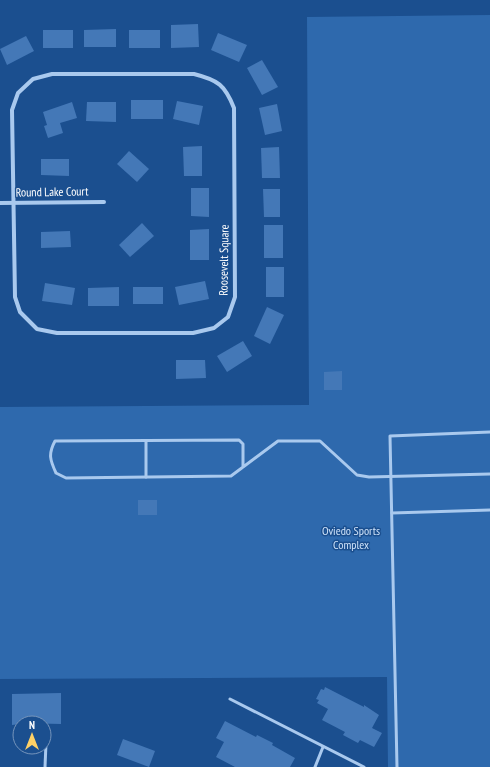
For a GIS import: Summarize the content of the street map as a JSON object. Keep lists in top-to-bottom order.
{
  "streets": {
    "street": ["Round Lake Court", "Roosevelt Square"]
  },
  "crossings": [
    ["Round Lake Court", "Roosevelt Square"]
  ],
  "parks": ["Oviedo Sports Complex"],
  "north": "top"
}
